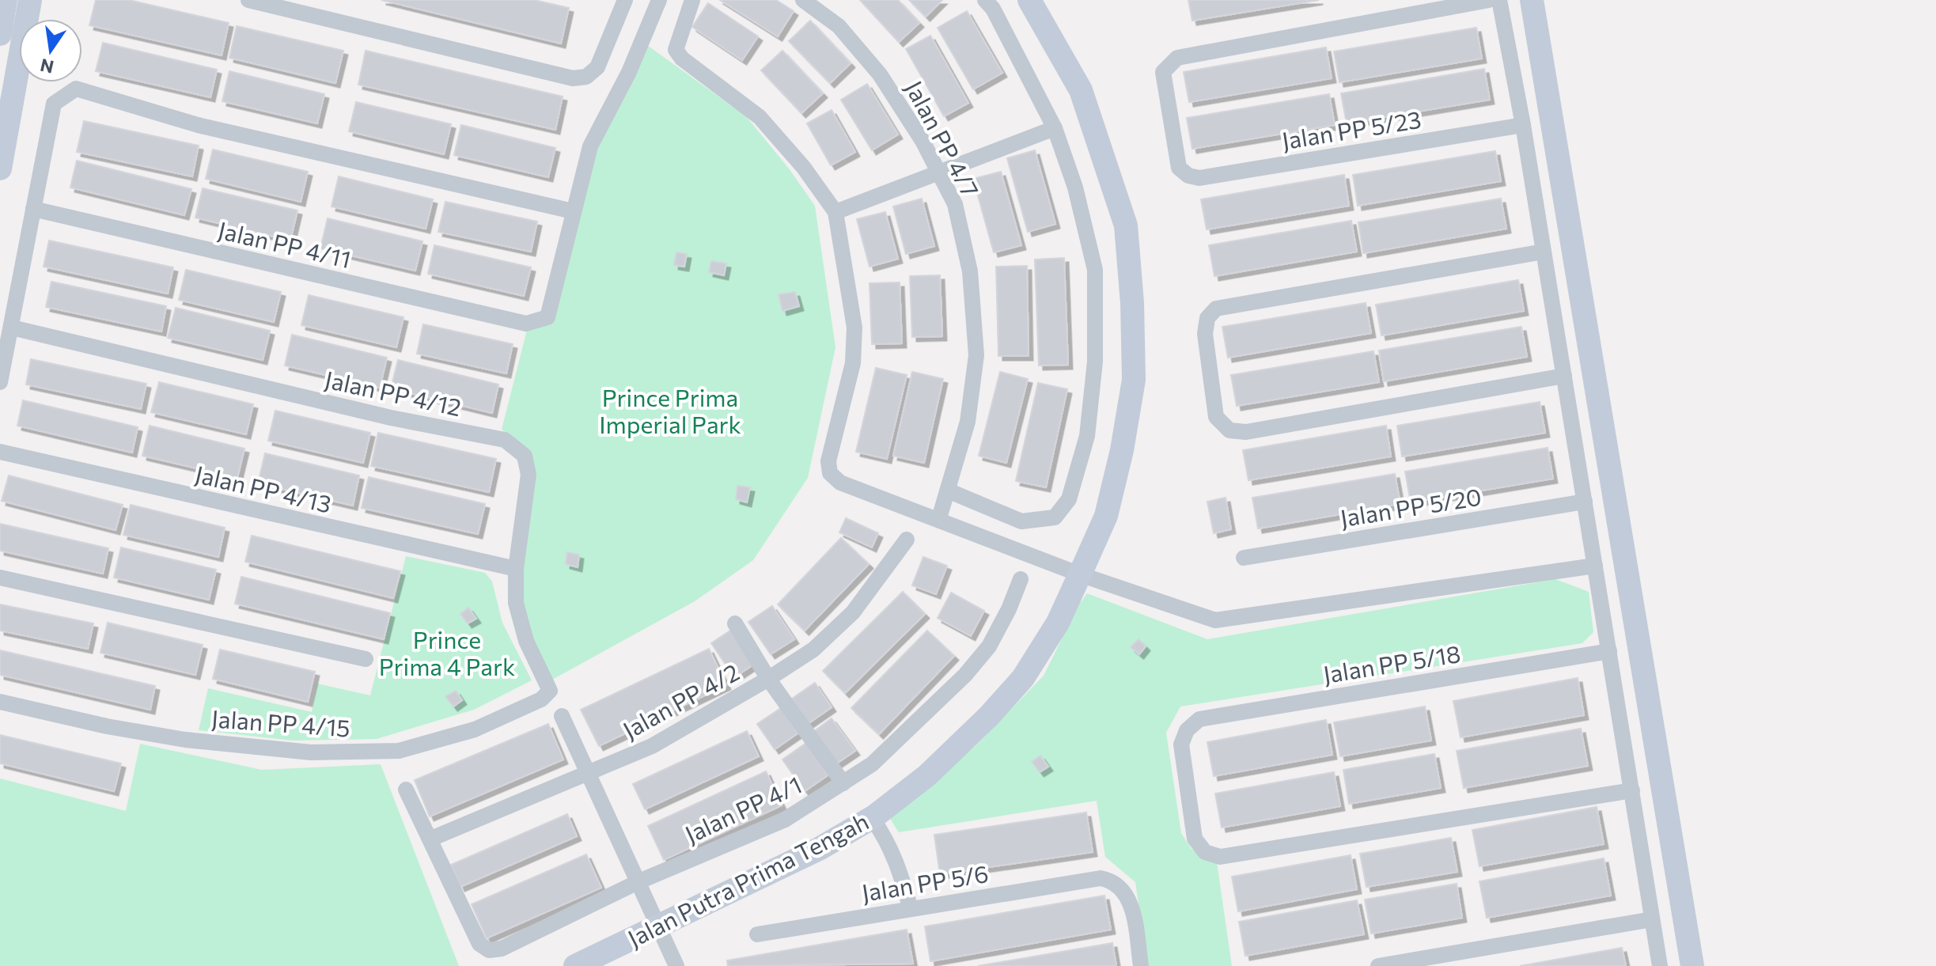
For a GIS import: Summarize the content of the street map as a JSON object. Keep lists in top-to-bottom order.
{
  "streets": {
    "street": [
      "Jalan PP 5/23",
      "Jalan PP 4/7",
      "Jalan PP 4/11",
      "Jalan PP 4/12",
      "Jalan PP 4/13",
      "Jalan PP 5/20",
      "Jalan PP 5/18",
      "Jalan PP 4/2",
      "Jalan PP 4/15",
      "Jalan PP 4/1",
      "Jalan Putra Prima Tengah",
      "Jalan PP 5/6"
    ]
  },
  "crossings": [
    ["Jalan PP 4/12", "Jalan PP 4/13"],
    ["Jalan PP 4/12", "Jalan PP 4/15"],
    ["Jalan PP 4/2", "Jalan PP 4/1"]
  ],
  "parks": ["Prince Prima Imperial Park", "Prince Prima 4 Park"],
  "north": "bottom"
}
